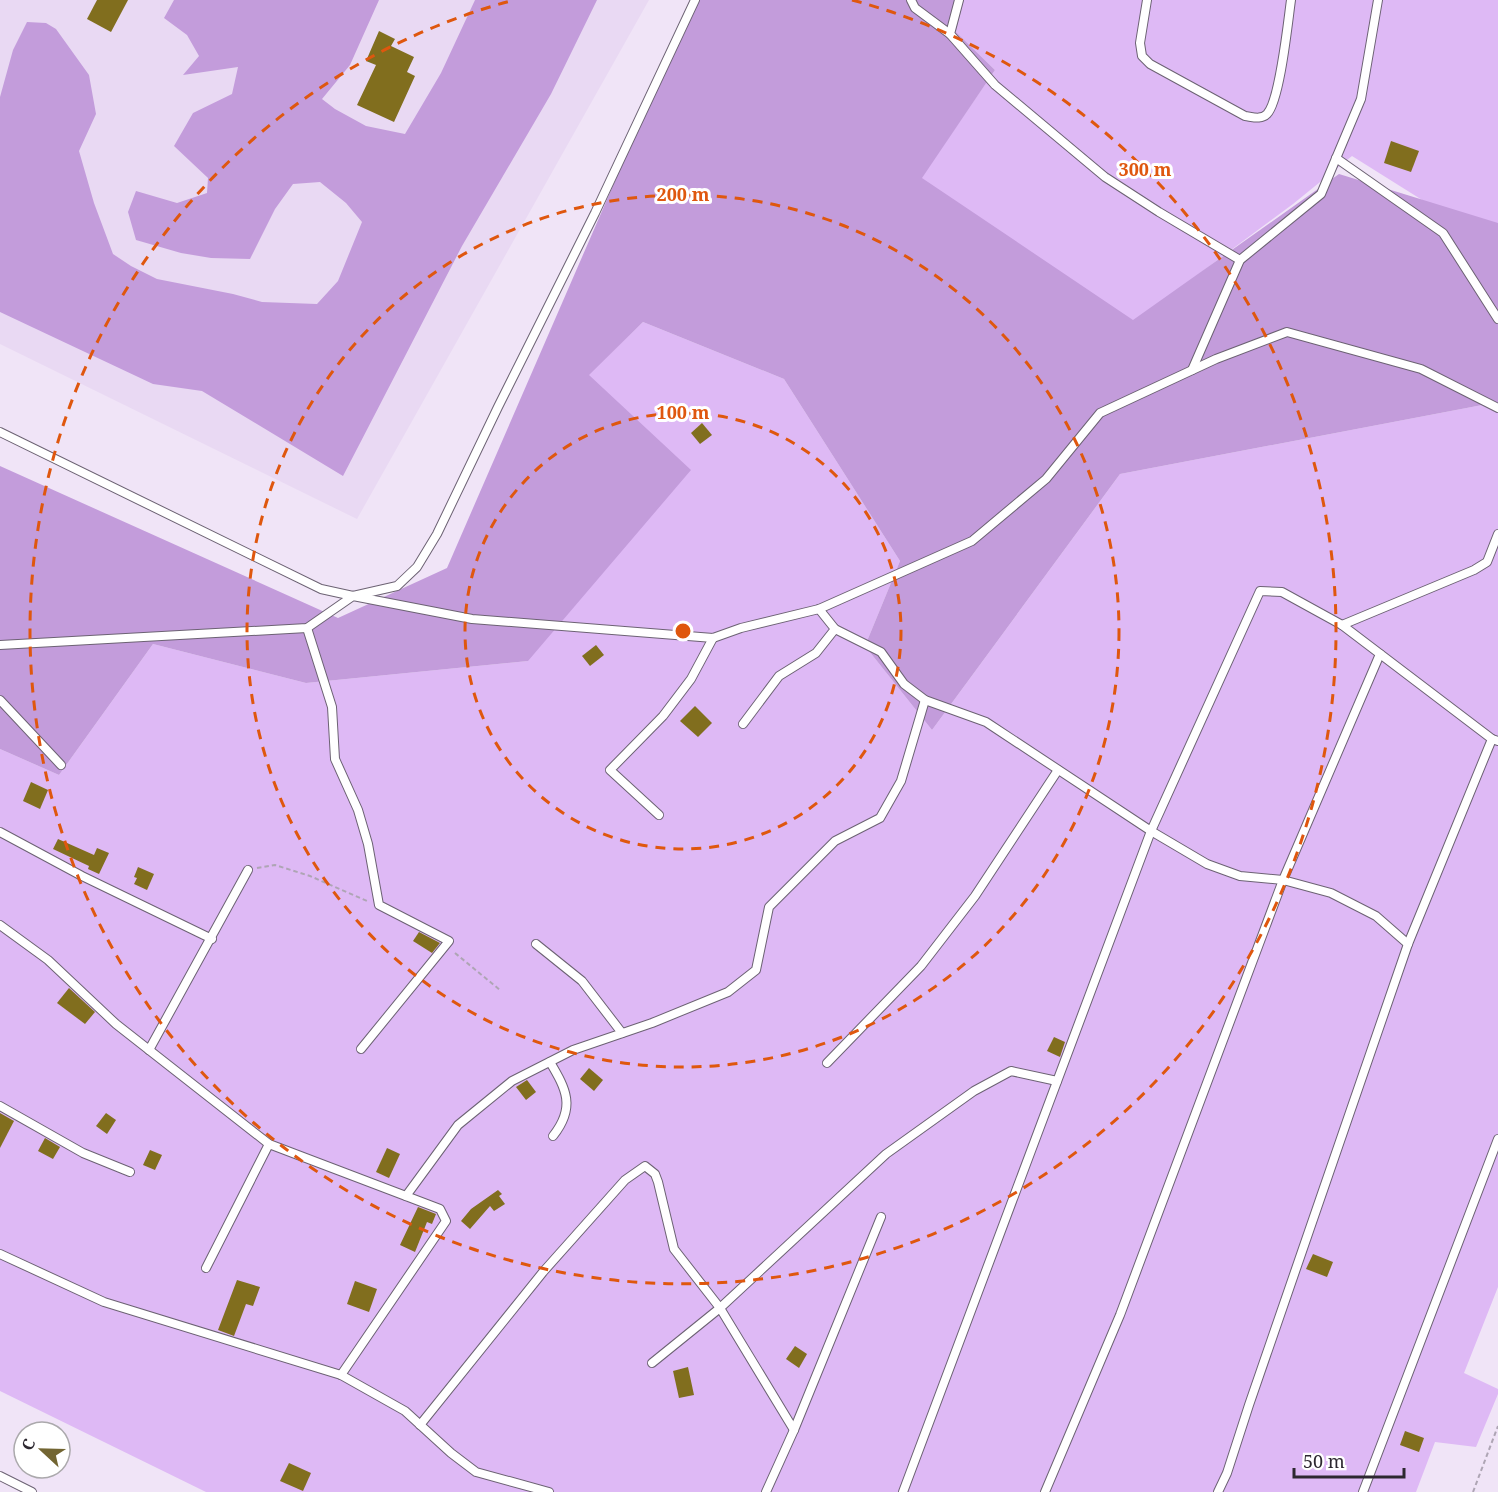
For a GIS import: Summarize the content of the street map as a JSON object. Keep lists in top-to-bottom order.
{
  "scale_bar": "50 m",
  "north": "left",
  "rings": ["300 m", "200 m", "100 m"]
}
